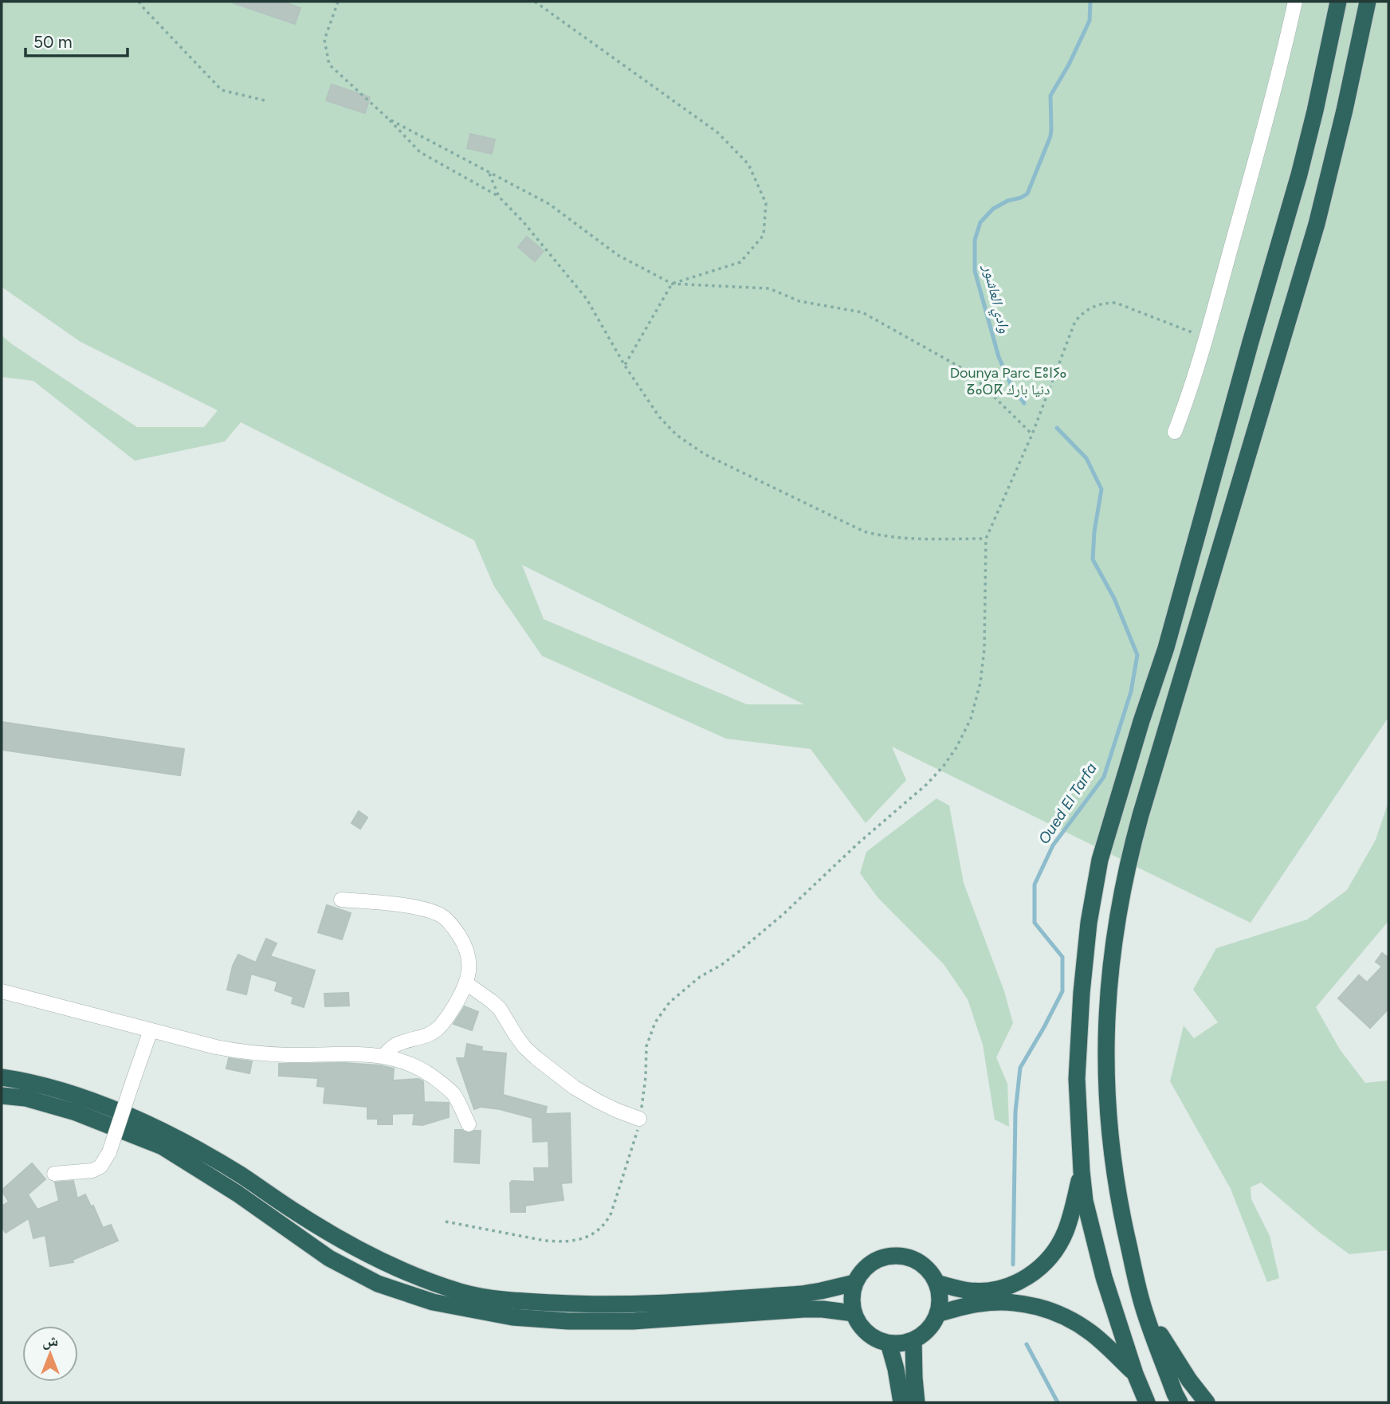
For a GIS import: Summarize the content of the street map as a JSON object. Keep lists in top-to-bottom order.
{
  "water": ["وادي العاشور", "Oued El Tarfa"],
  "parks": ["Dounya Parc ⴹⵓⵏⵢⴰ ⵒⴰⵔⴽ دنيا بارك"],
  "scale_bar": "50 m",
  "north": "top"
}
